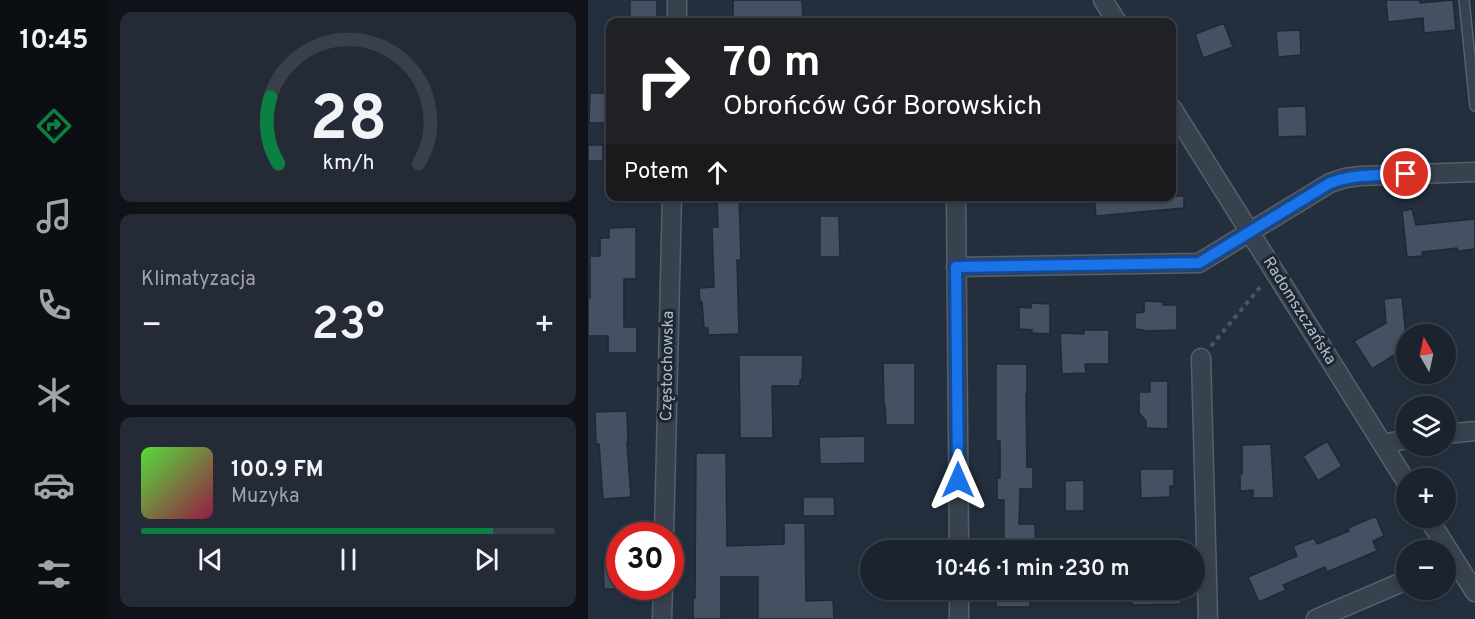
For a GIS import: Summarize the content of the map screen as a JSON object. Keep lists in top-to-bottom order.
{
  "streets": {
    "street": ["Radomszczańska", "Częstochowska"]
  },
  "north": "top",
  "page": {
    "tabs": "10:45",
    "turn": ["70 m", "Obrońców Gór Borowskich"],
    "then": "Potem",
    "tile": "Klimatyzacja",
    "heat": ["−", "23°", "+"],
    "map_buttons": ["+", "−"],
    "song": ["100.9 FM", "Muzyka"],
    "limit": "30",
    "trip": "10:46 · 1 min · 230 m",
    "gauge": ["28", "km/h"]
  }
}
